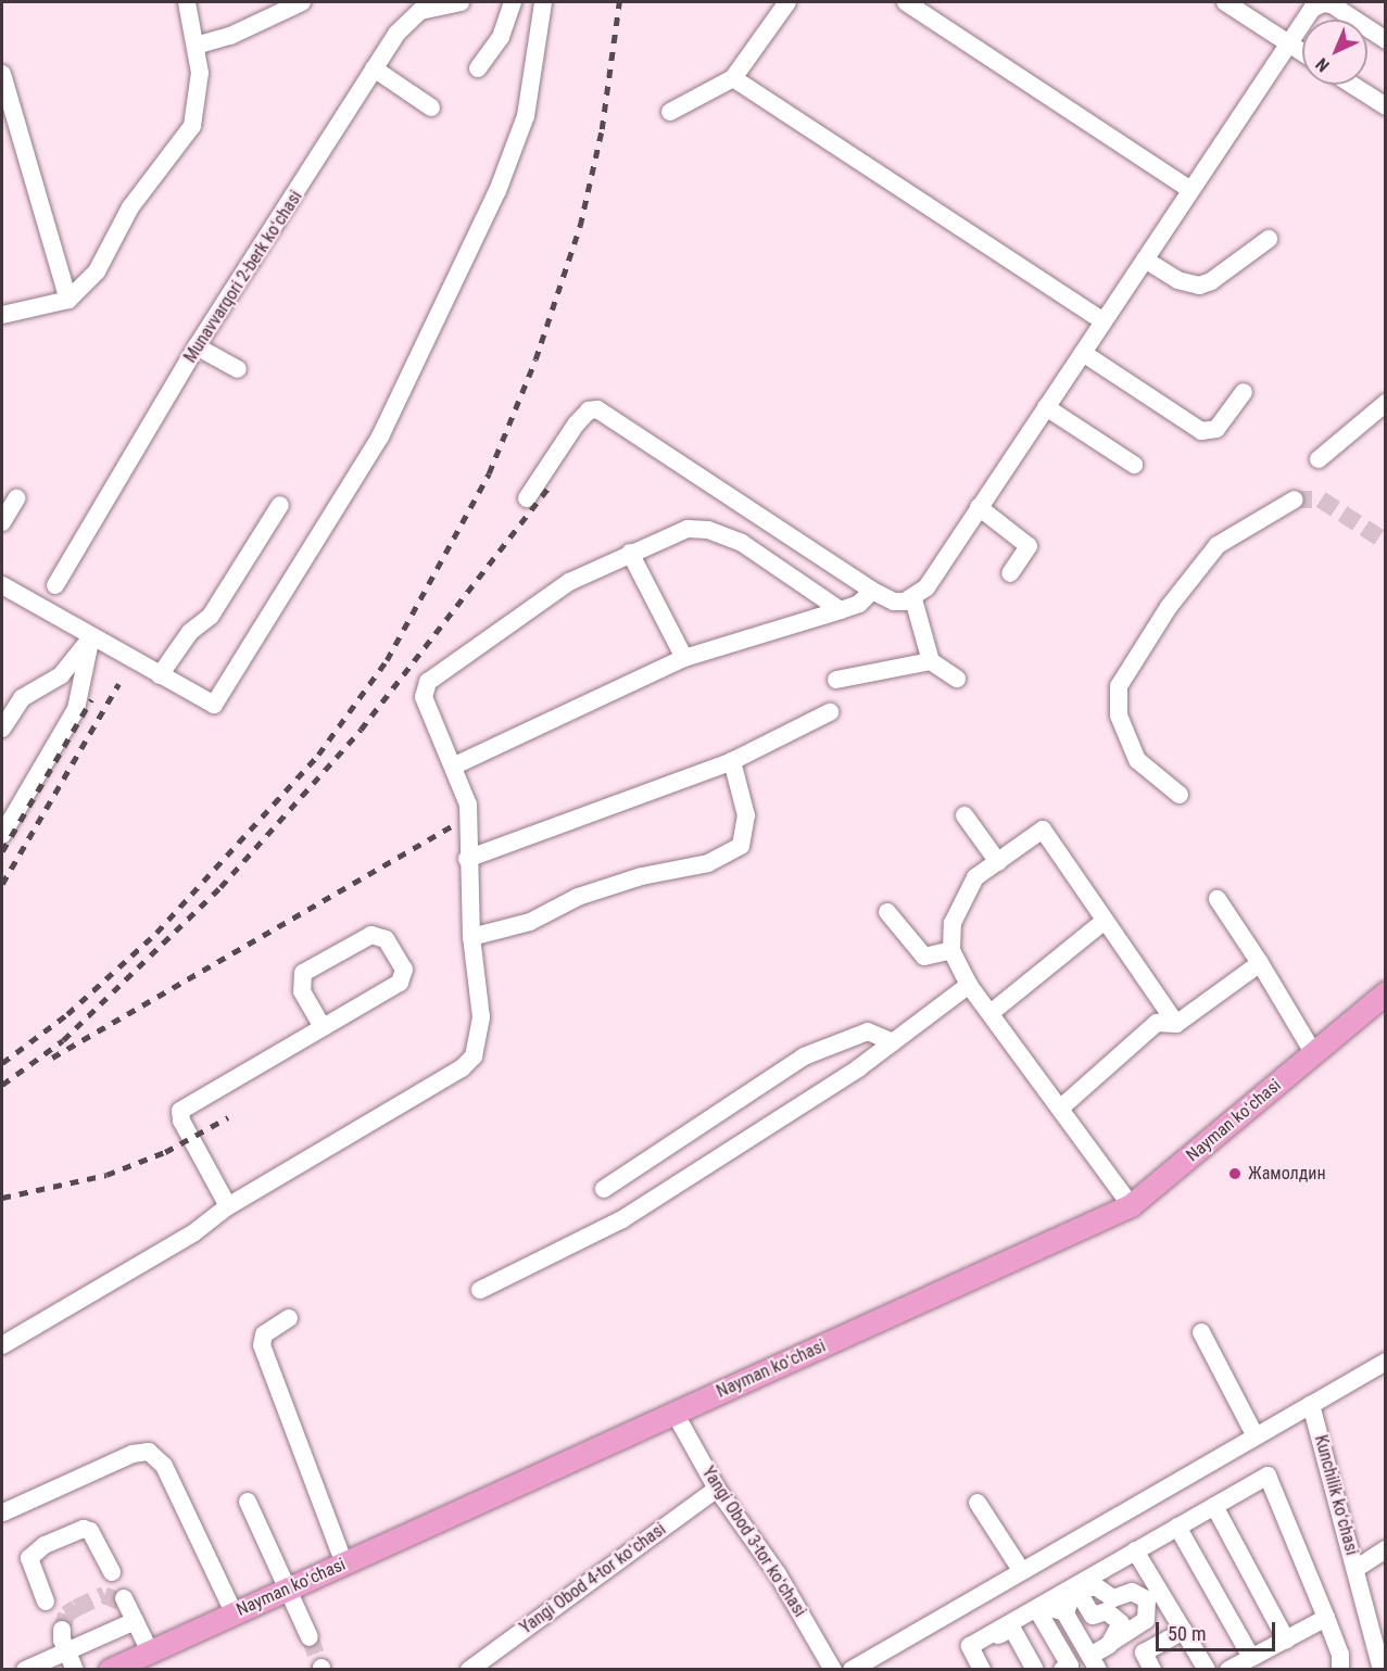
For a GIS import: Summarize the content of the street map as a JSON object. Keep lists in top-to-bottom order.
{
  "streets": {
    "main road": ["Nayman koʻchasi"],
    "street": [
      "Munavvarqori 2-berk koʻchasi",
      "Kunchilik koʻchasi",
      "Yangi Obod 3-tor koʻchasi",
      "Yangi Obod 4-tor koʻchasi"
    ]
  },
  "crossings": [
    ["Nayman koʻchasi", "Yangi Obod 3-tor koʻchasi"],
    ["Yangi Obod 3-tor koʻchasi", "Yangi Obod 4-tor koʻchasi"]
  ],
  "places": ["Жамолдин"],
  "scale_bar": "50 m",
  "north": "bottom left"
}
